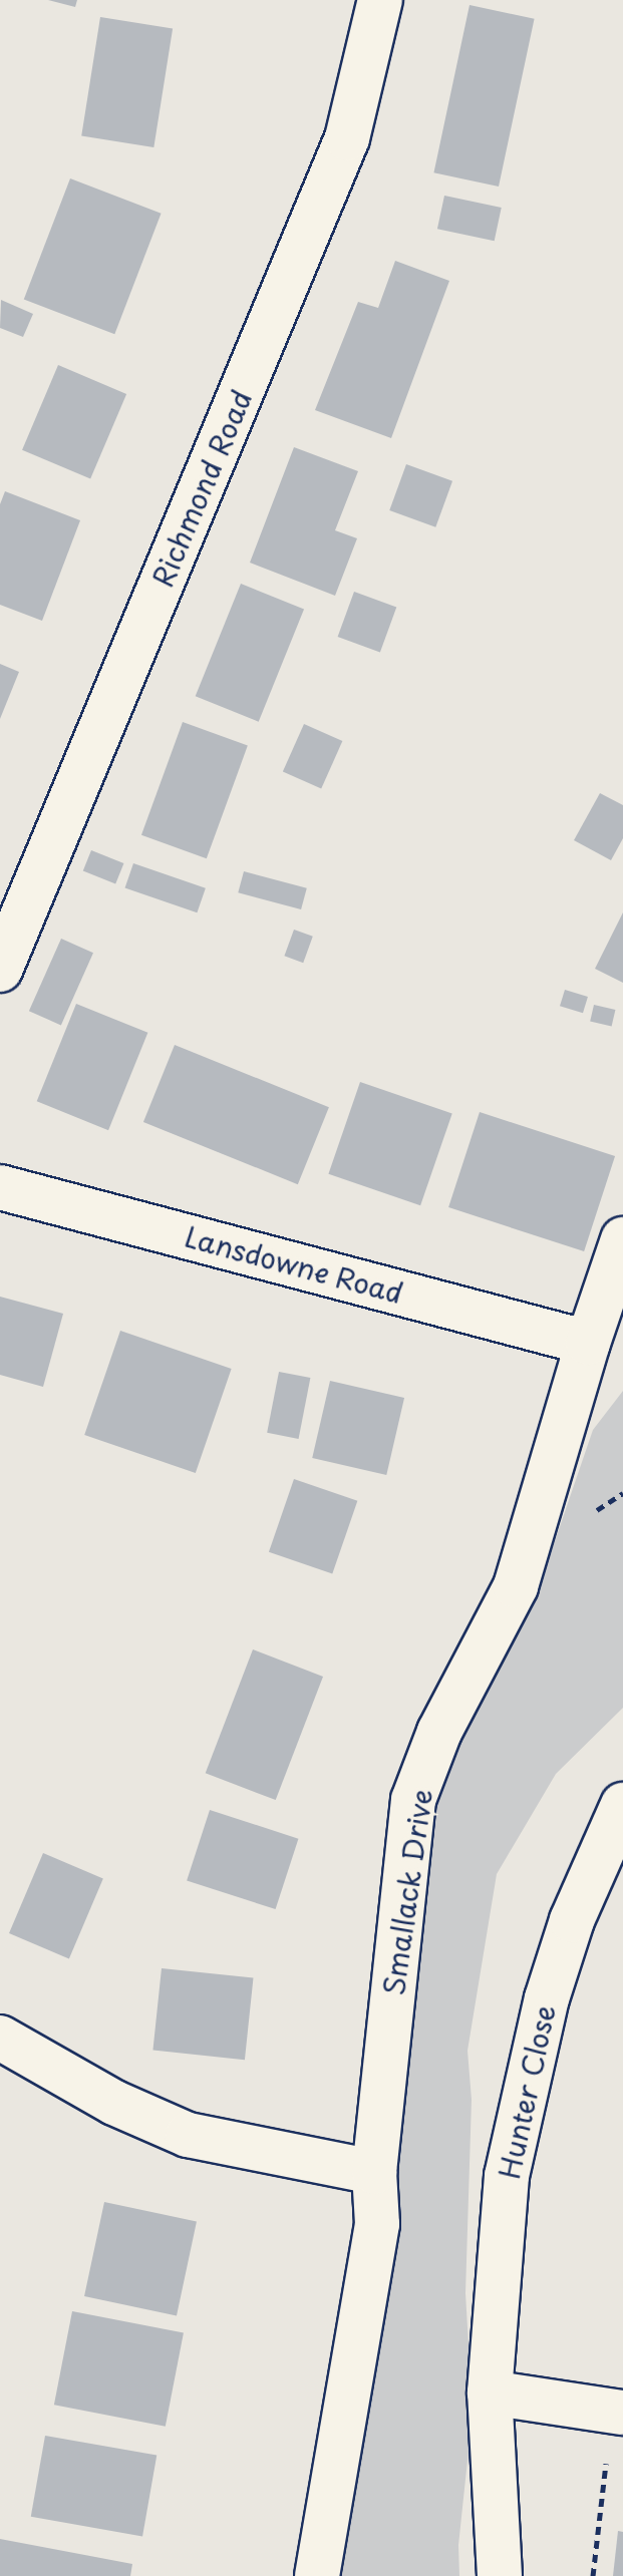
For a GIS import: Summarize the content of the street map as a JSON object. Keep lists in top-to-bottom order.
{
  "streets": {
    "street": [
      "Richmond Road",
      "Lansdowne Road",
      "Smallack Drive",
      "Hunter Close"
    ]
  },
  "crossings": [
    ["Lansdowne Road", "Smallack Drive"]
  ]
}
